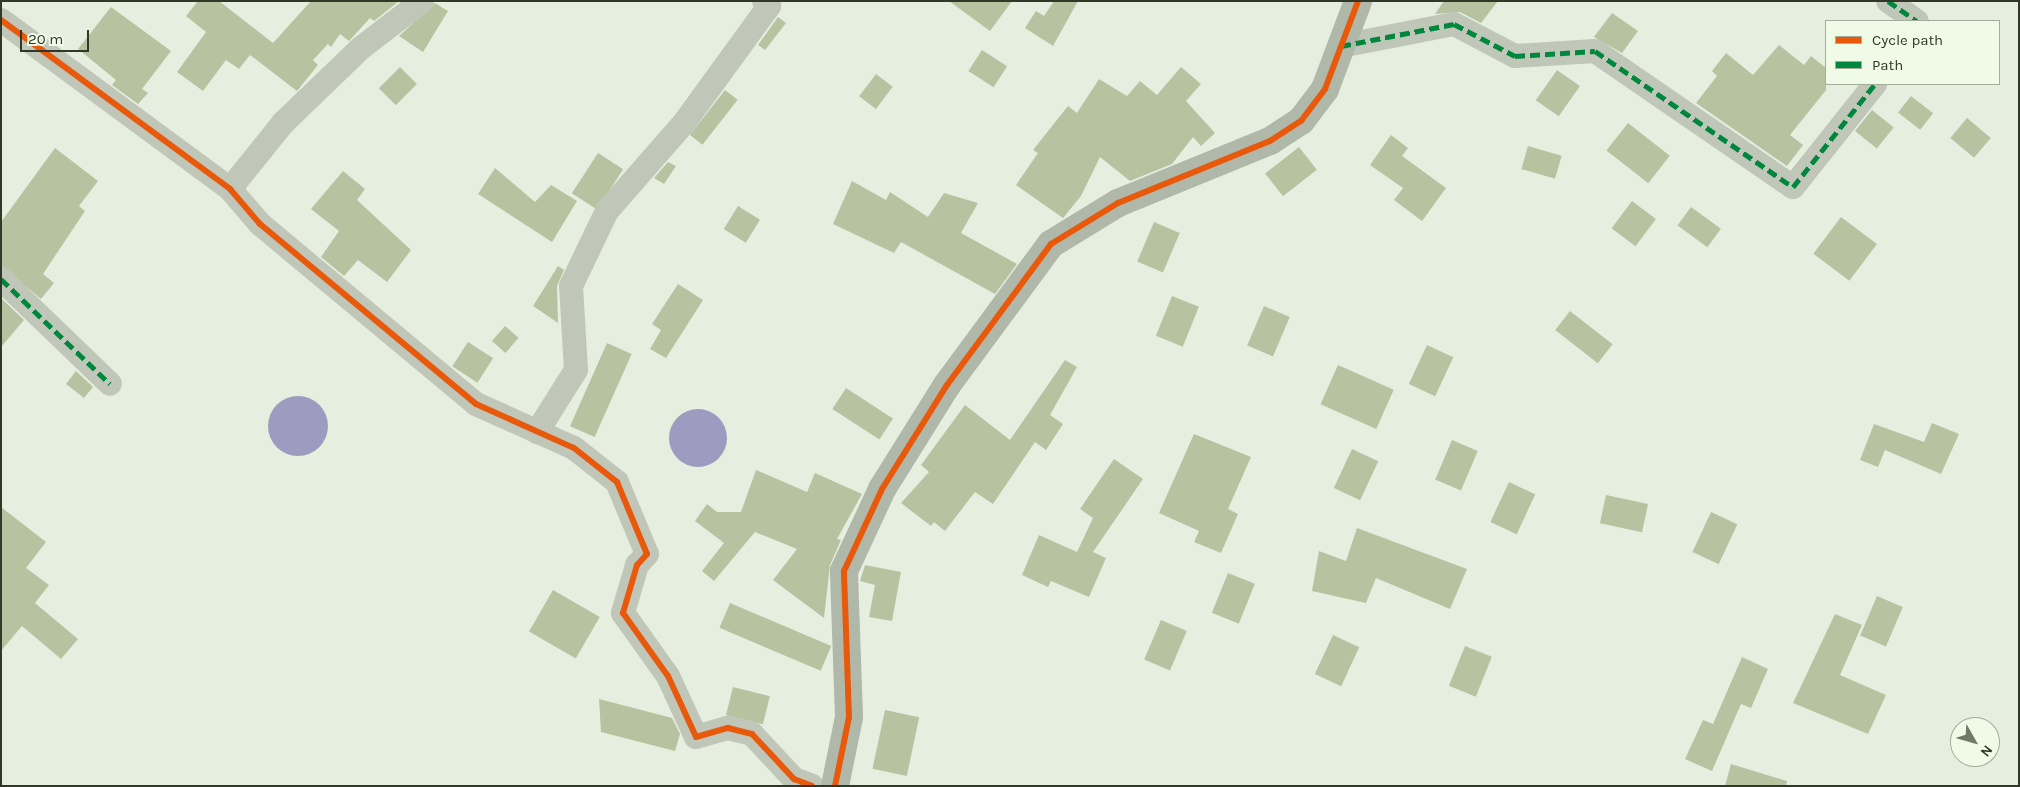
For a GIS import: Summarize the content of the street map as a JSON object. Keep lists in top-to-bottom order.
{
  "legend": ["Cycle path", "Path"],
  "scale_bar": "20 m",
  "north": "bottom right"
}
